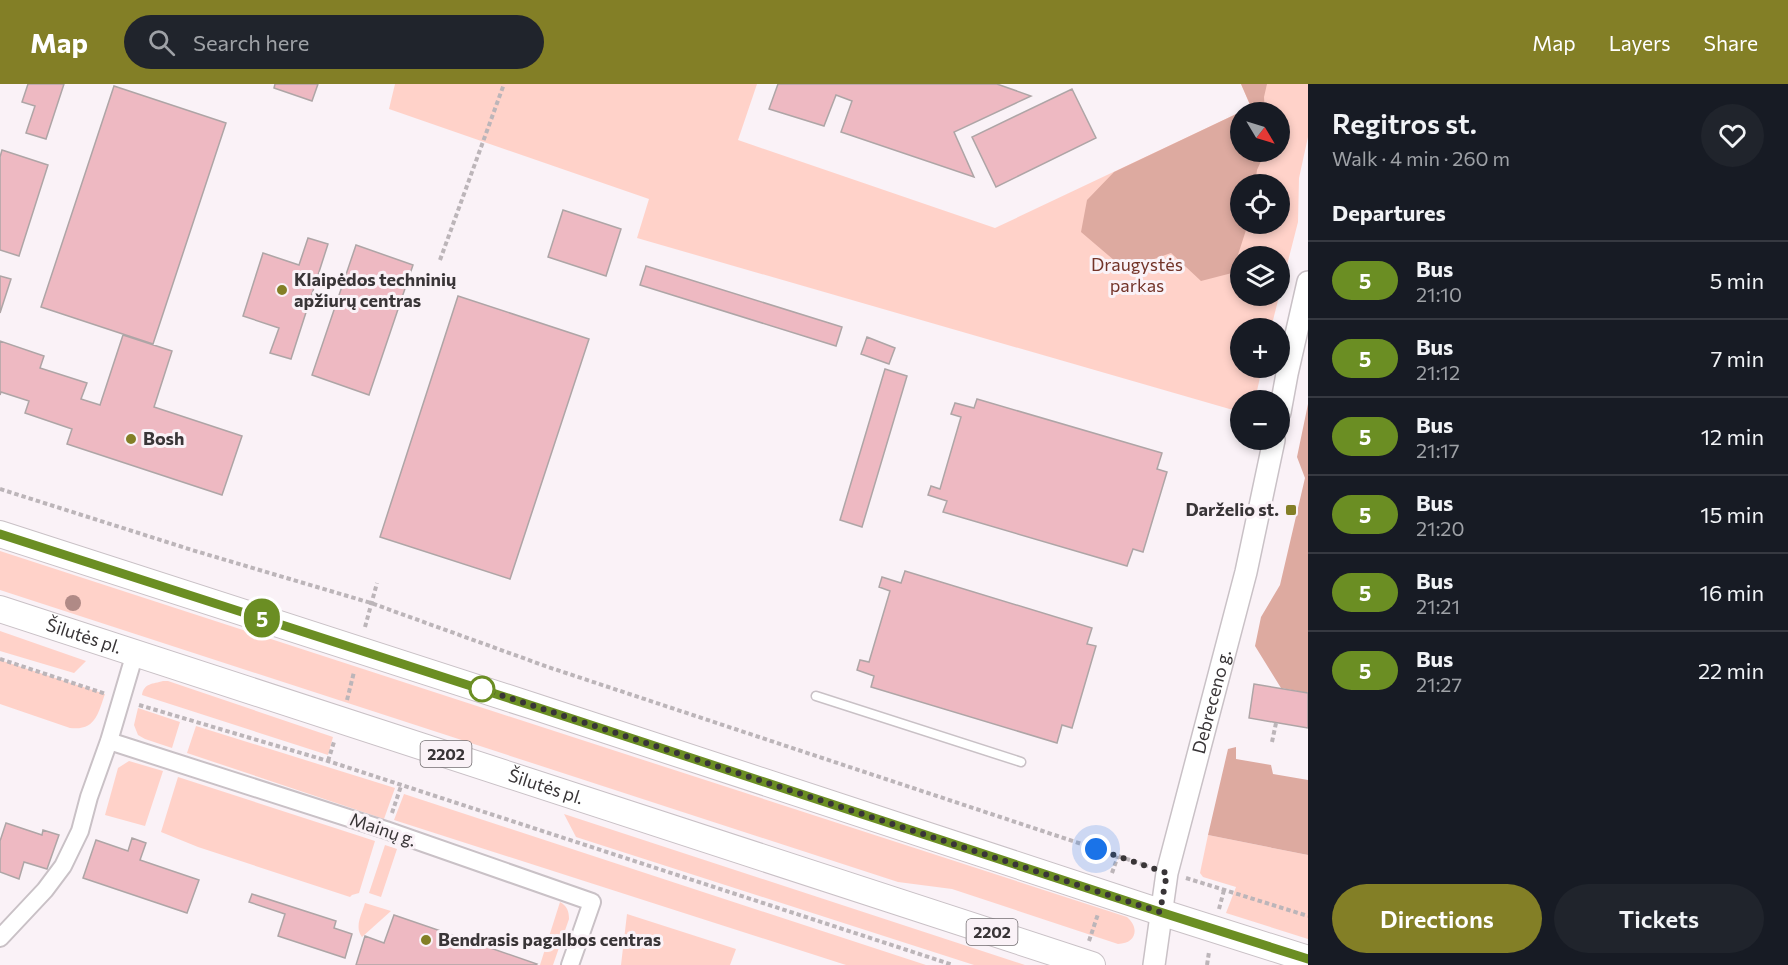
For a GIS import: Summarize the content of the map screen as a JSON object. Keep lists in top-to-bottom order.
{
  "streets": {
    "main road": ["Šilutės pl.", "2202"],
    "street": ["Debreceno g.", "Mainų g."]
  },
  "parks": ["Draugystės parkas"],
  "places": {
    "other": ["Klaipėdos techninių apžiurų centras", "Bosh", "Bendrasis pagalbos centras"],
    "transit": ["Darželio st."]
  },
  "lines": ["bus line 5"],
  "north": "bottom right",
  "page": {
    "header": "Map",
    "search": "Search here",
    "nav": ["Map", "Layers", "Share"],
    "on_map": "5",
    "heading": [
      ["Regitros st.", "Walk · 4 min · 260 m"],
      "Departures"
    ],
    "map_buttons": ["+", "−"],
    "list": [
      {
        "mark": "5",
        "name": "Bus",
        "note": "21:10",
        "value": "5 min"
      },
      {
        "mark": "5",
        "name": "Bus",
        "note": "21:12",
        "value": "7 min"
      },
      {
        "mark": "5",
        "name": "Bus",
        "note": "21:17",
        "value": "12 min"
      },
      {
        "mark": "5",
        "name": "Bus",
        "note": "21:20",
        "value": "15 min"
      },
      {
        "mark": "5",
        "name": "Bus",
        "note": "21:21",
        "value": "16 min"
      },
      {
        "mark": "5",
        "name": "Bus",
        "note": "21:27",
        "value": "22 min"
      }
    ],
    "buttons": ["Directions", "Tickets"]
  }
}
